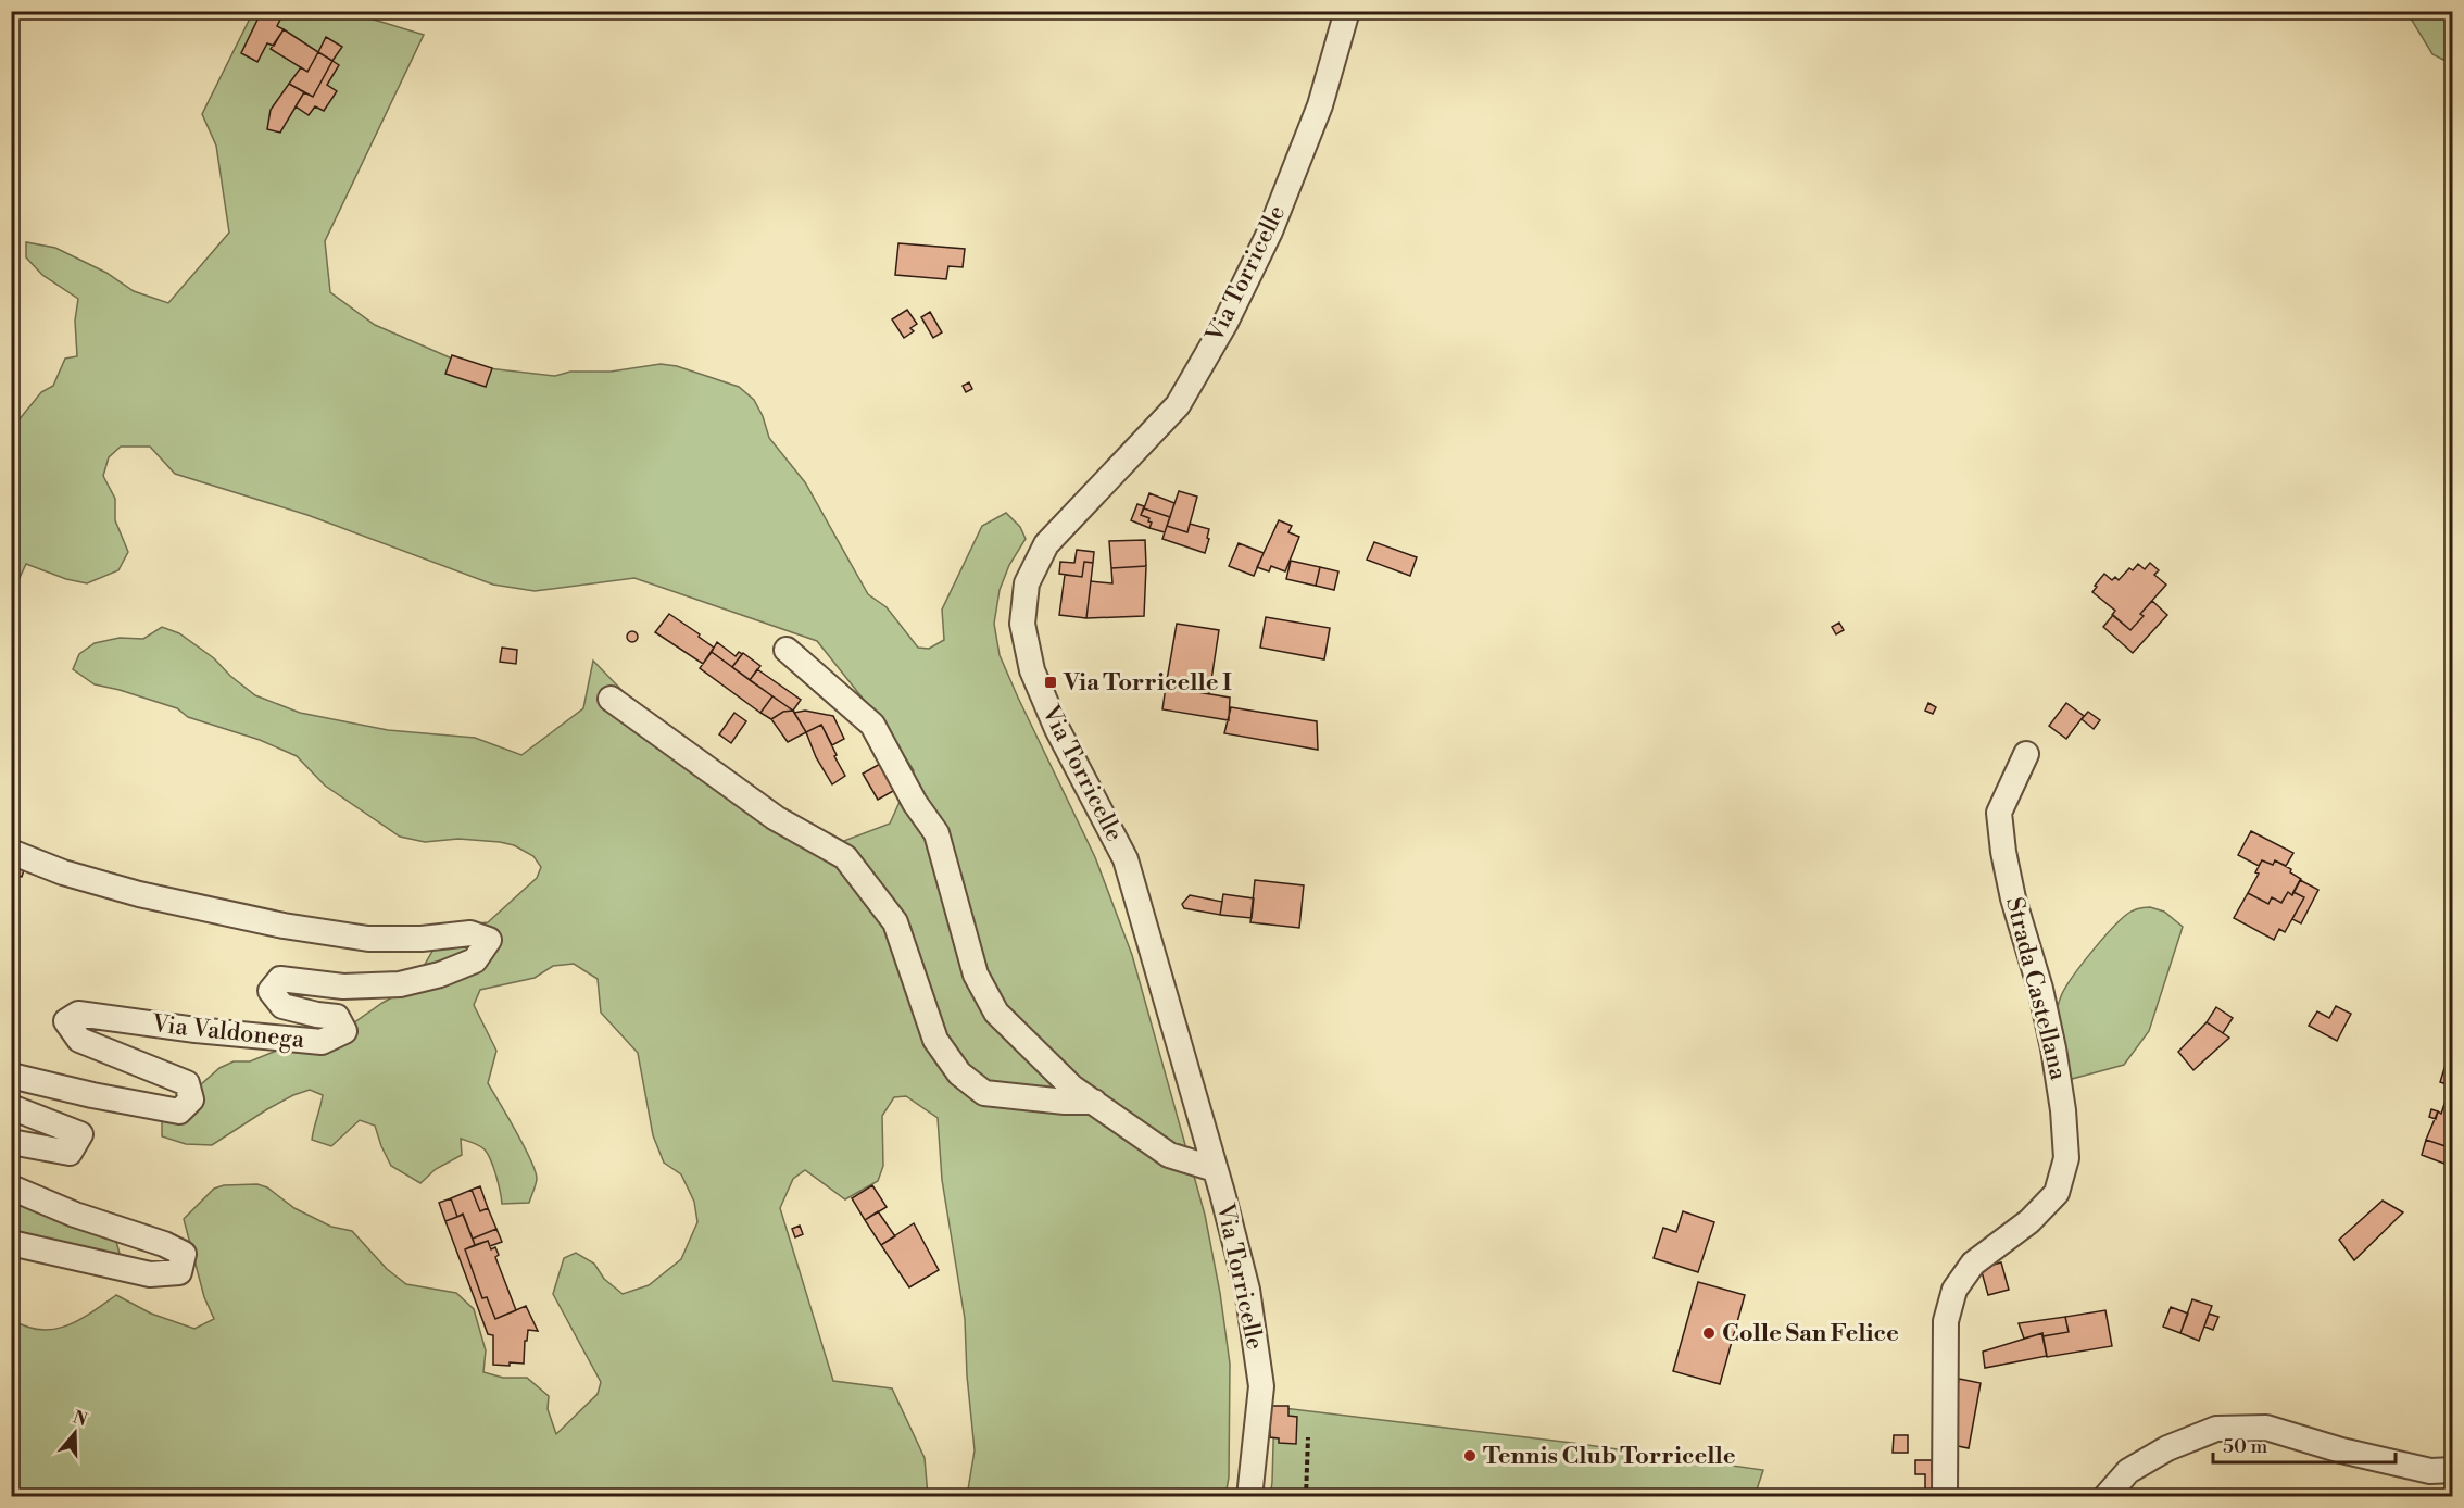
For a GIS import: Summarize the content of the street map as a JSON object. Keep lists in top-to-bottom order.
{
  "streets": {
    "street": ["Via Torricelle", "Strada Castellana", "Via Valdonega"]
  },
  "places": {
    "transit": ["Via Torricelle I"],
    "other": ["Colle San Felice", "Tennis Club Torricelle"]
  },
  "scale_bar": "50 m",
  "north": "top"
}
